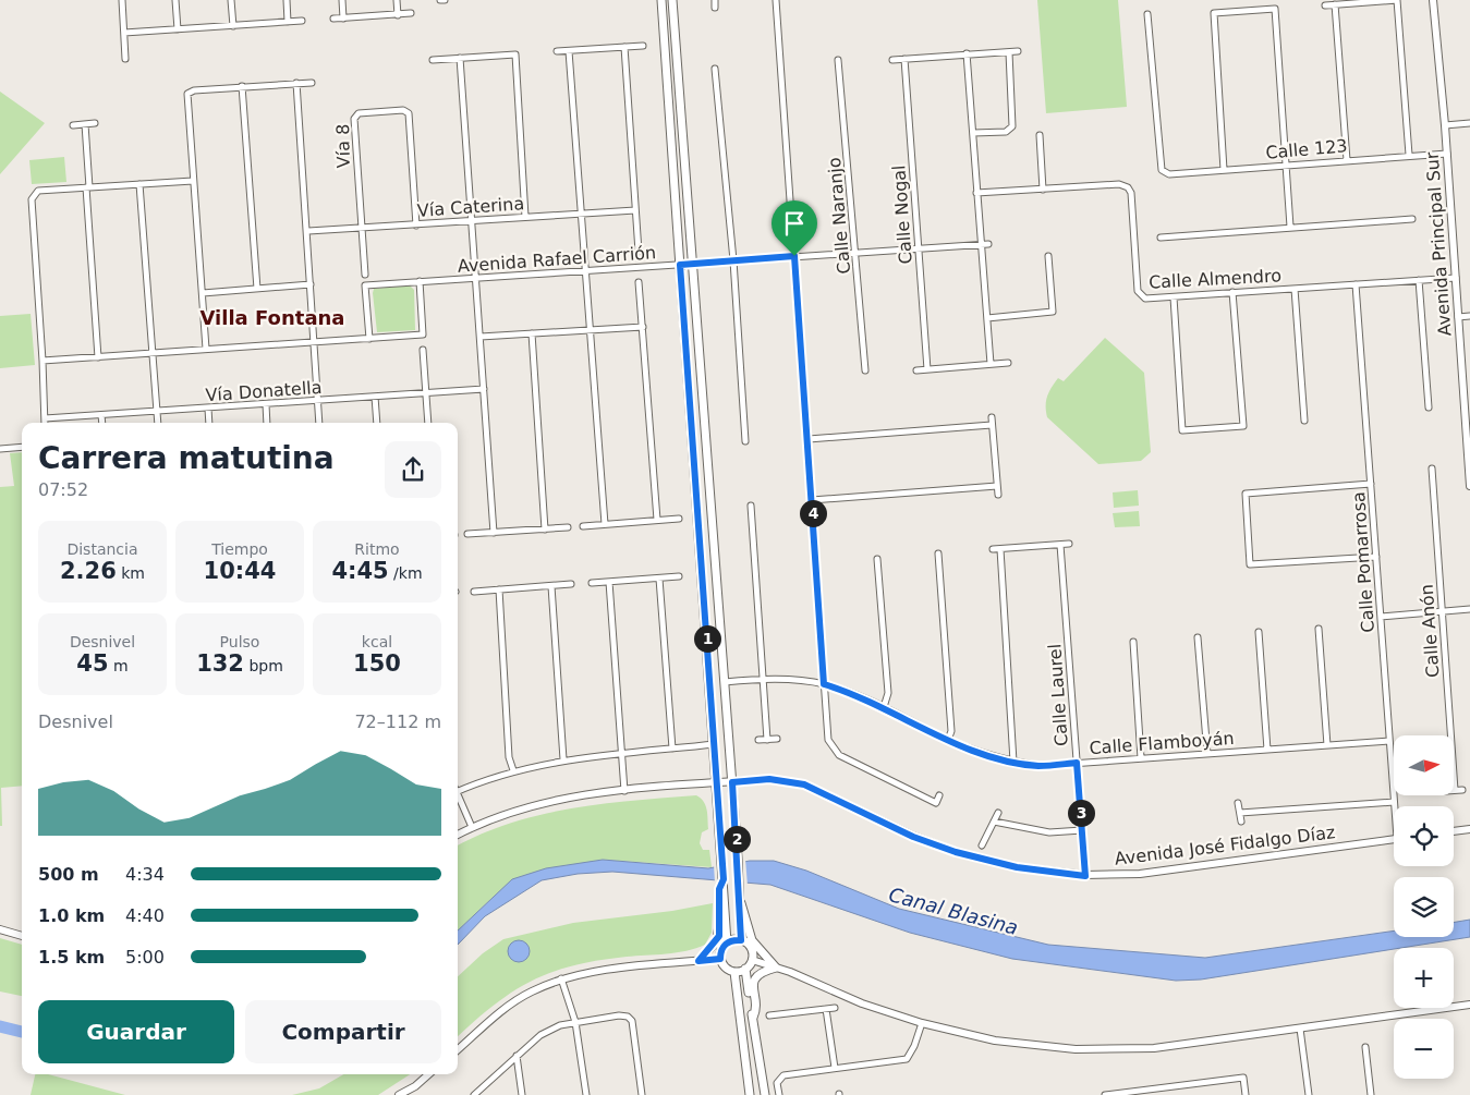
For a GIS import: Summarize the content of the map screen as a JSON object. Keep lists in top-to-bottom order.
{
  "streets": {
    "street": [
      "Vía 8",
      "Calle 123",
      "Vía Caterina",
      "Calle Nogal",
      "Calle Naranjo",
      "Avenida Principal Sur",
      "Avenida Rafael Carrión",
      "Calle Almendro",
      "Vía Donatella",
      "Calle Pomarrosa",
      "Calle Anón",
      "Calle Laurel",
      "Calle Flamboyán",
      "Avenida José Fidalgo Díaz"
    ]
  },
  "crossings": [
    ["Vía 8", "Vía Caterina"],
    ["Calle 123", "Avenida Principal Sur"],
    ["Calle Nogal", "Avenida Rafael Carrión"],
    ["Calle Naranjo", "Avenida Rafael Carrión"],
    ["Avenida Principal Sur", "Calle Almendro"],
    ["Calle Almendro", "Calle Pomarrosa"],
    ["Calle Pomarrosa", "Calle Flamboyán"],
    ["Calle Laurel", "Calle Flamboyán"],
    ["Calle Laurel", "Avenida José Fidalgo Díaz"]
  ],
  "districts": ["Villa Fontana"],
  "water": ["Canal Blasina"],
  "north": "right",
  "page": {
    "heading": ["Carrera matutina", "07:52"],
    "pins": [
      "4",
      "1",
      "3",
      "2"
    ],
    "stats": [
      ["Distancia", "2.26 km"],
      ["Tiempo", "10:44"],
      ["Ritmo", "4:45 /km"],
      ["Desnivel", "45 m"],
      ["Pulso", "132 bpm"],
      ["kcal", "150"]
    ],
    "chart": ["Desnivel", "72–112 m"],
    "map_buttons": ["+", "−"],
    "list": [
      {
        "name": "500 m",
        "note": "4:34"
      },
      {
        "name": "1.0 km",
        "note": "4:40"
      },
      {
        "name": "1.5 km",
        "note": "5:00"
      }
    ],
    "buttons": ["Guardar", "Compartir"]
  }
}
